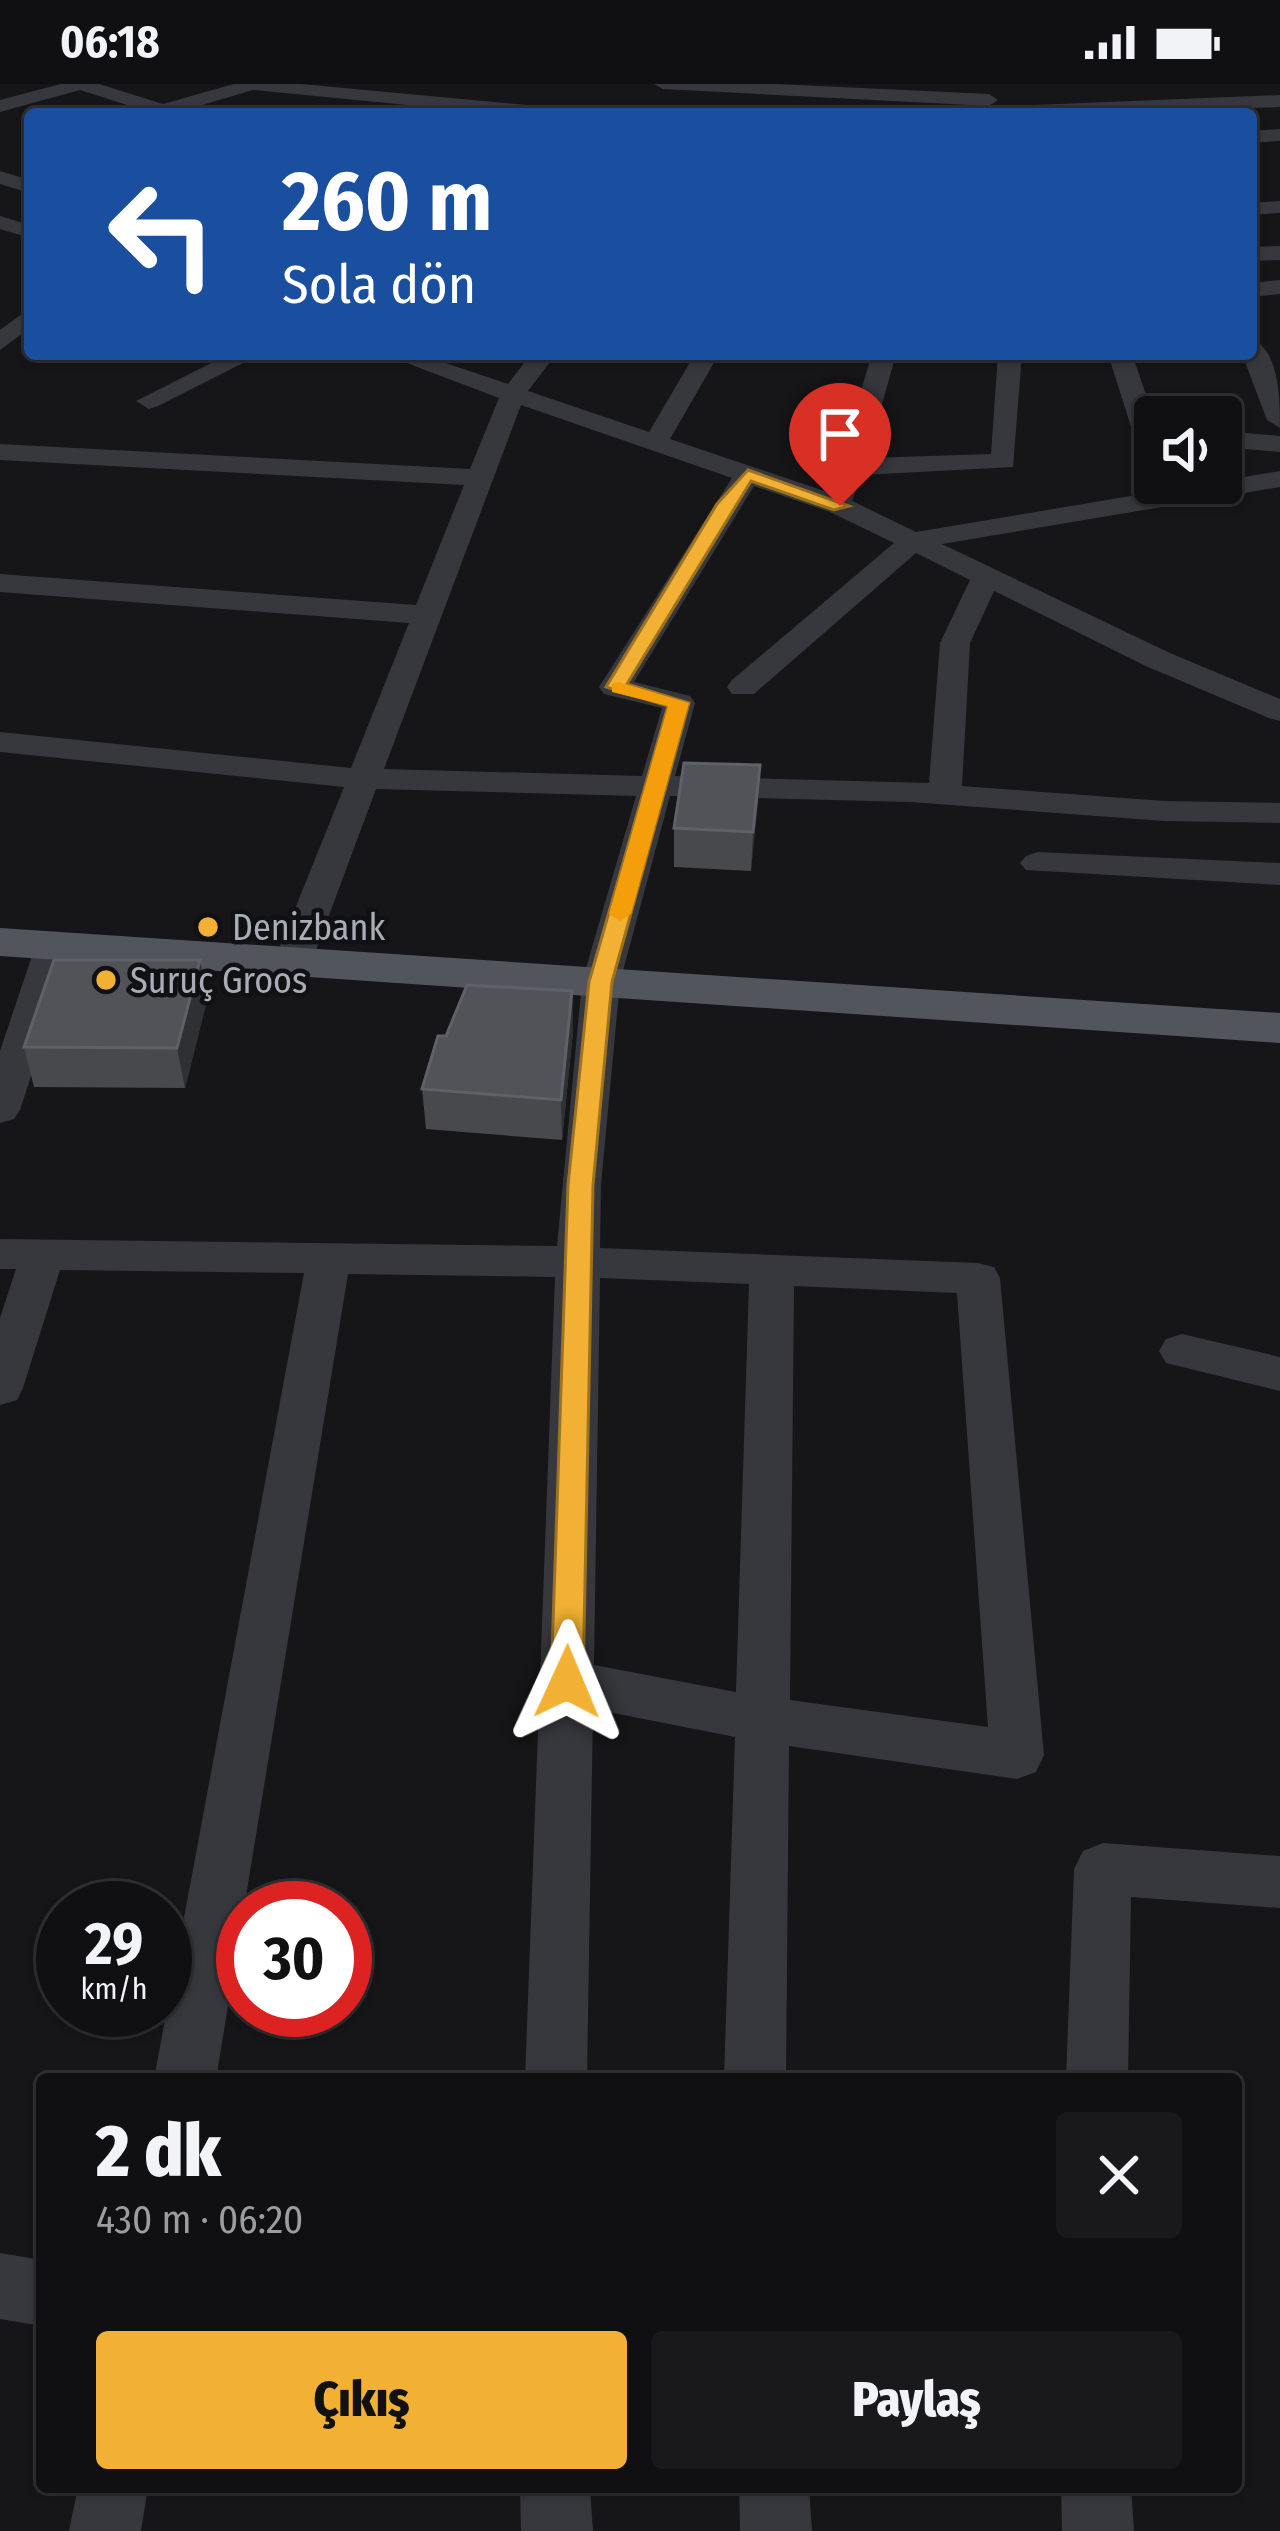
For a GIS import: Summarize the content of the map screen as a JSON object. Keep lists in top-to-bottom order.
{
  "places": ["Denizbank", "Suruç Groos"],
  "page": {
    "status": "06:18",
    "turn": ["260 m", "Sola dön"],
    "speed": "29 km/h",
    "limit": "30",
    "heading": ["2 dk", "430 m · 06:20"],
    "buttons": ["Çıkış", "Paylaş"]
  }
}
